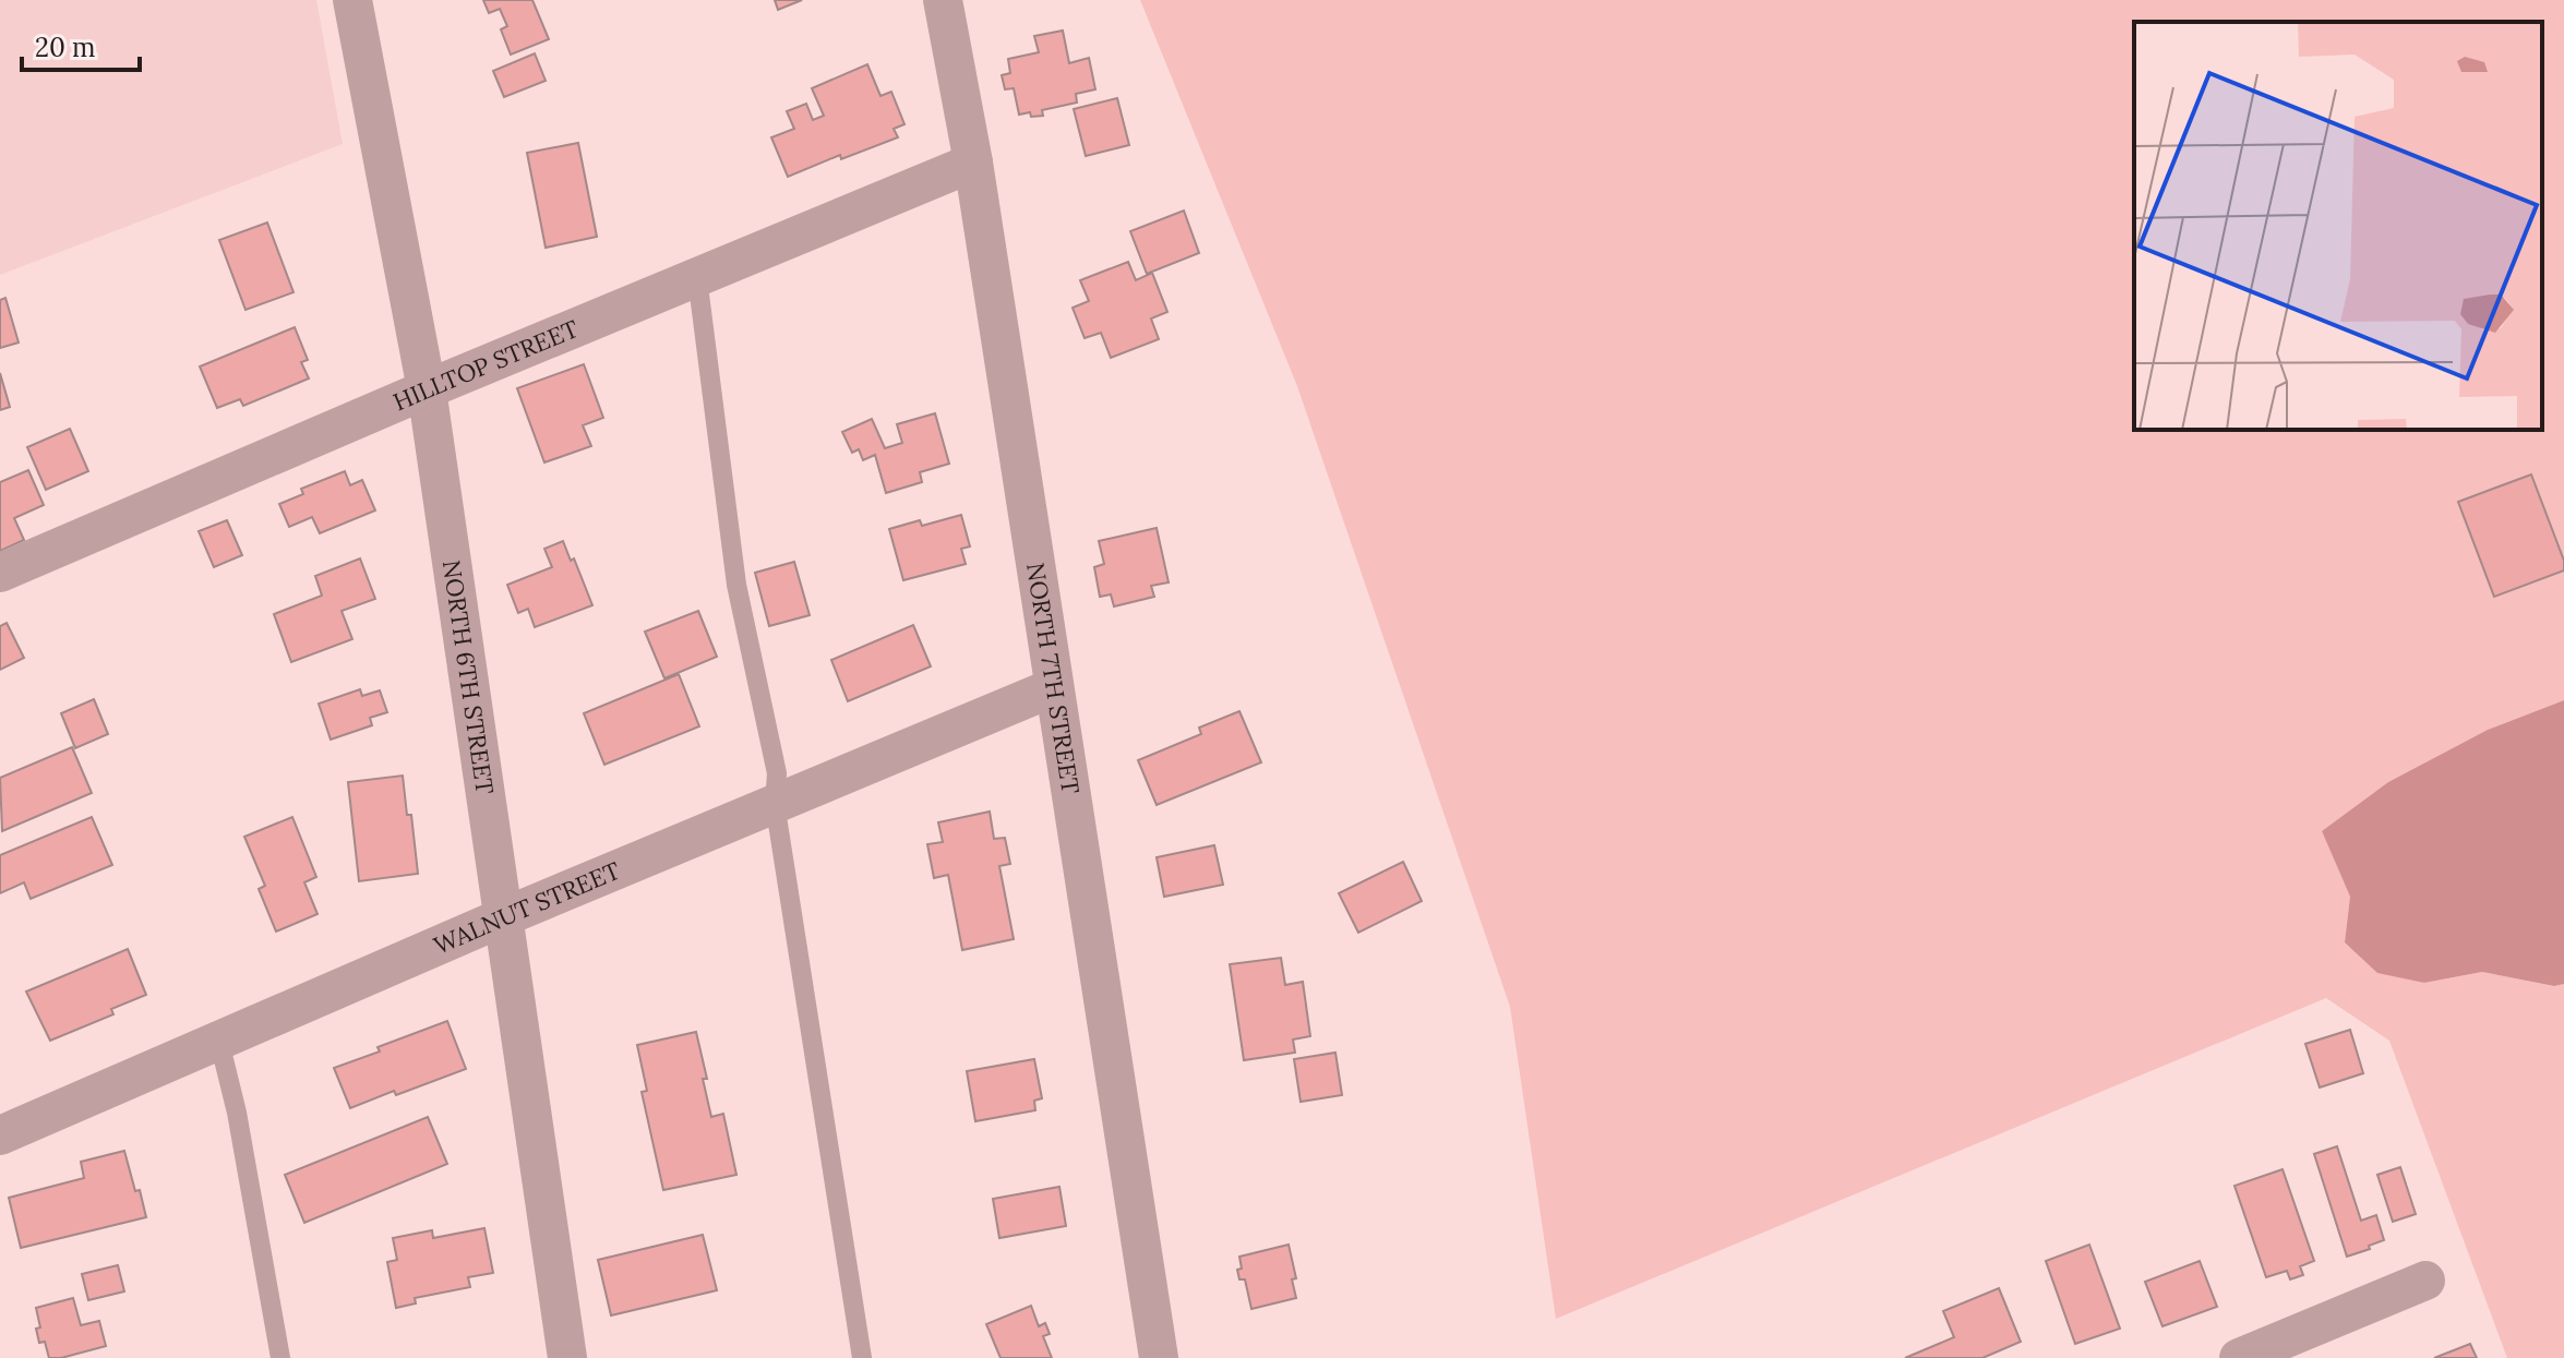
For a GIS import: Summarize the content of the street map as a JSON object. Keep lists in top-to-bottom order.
{
  "streets": {
    "street": [
      "HILLTOP STREET",
      "NORTH 6TH STREET",
      "NORTH 7TH STREET",
      "WALNUT STREET"
    ]
  },
  "crossings": [
    ["HILLTOP STREET", "NORTH 6TH STREET"],
    ["HILLTOP STREET", "NORTH 7TH STREET"],
    ["NORTH 6TH STREET", "WALNUT STREET"],
    ["NORTH 7TH STREET", "WALNUT STREET"]
  ],
  "scale_bar": "20 m"
}
